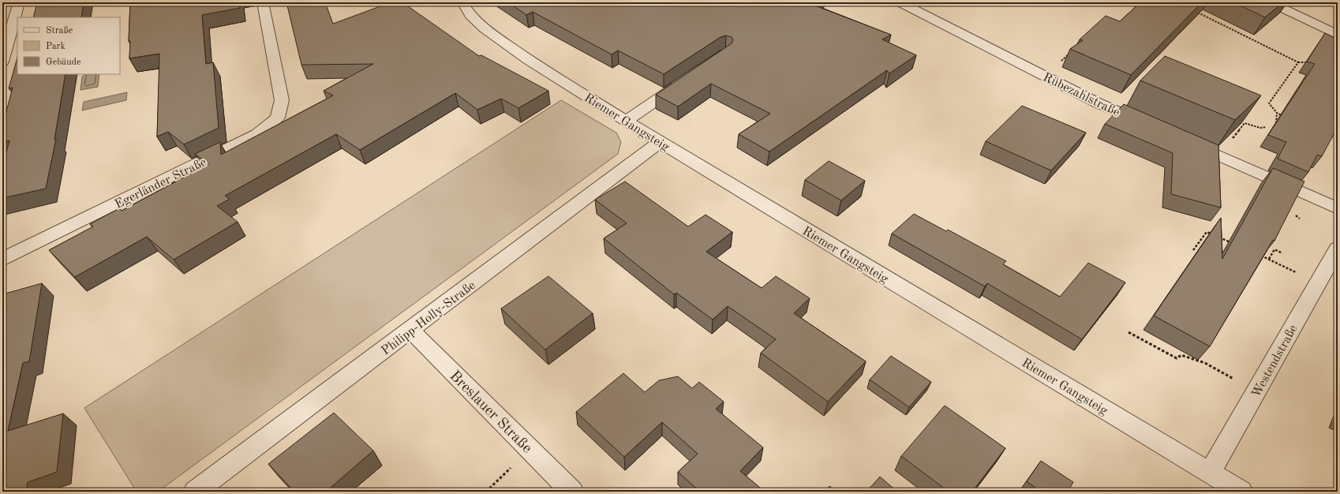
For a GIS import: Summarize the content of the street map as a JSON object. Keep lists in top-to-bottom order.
{
  "streets": {
    "street": [
      "Rübezahlstraße",
      "Riemer Gangsteig",
      "Egerländer Straße",
      "Philipp-Holly-Straße",
      "Westendstraße",
      "Breslauer Straße"
    ]
  },
  "crossings": [
    ["Riemer Gangsteig", "Philipp-Holly-Straße"],
    ["Riemer Gangsteig", "Westendstraße"],
    ["Philipp-Holly-Straße", "Breslauer Straße"]
  ],
  "legend": ["Straße", "Park", "Gebäude"]
}
